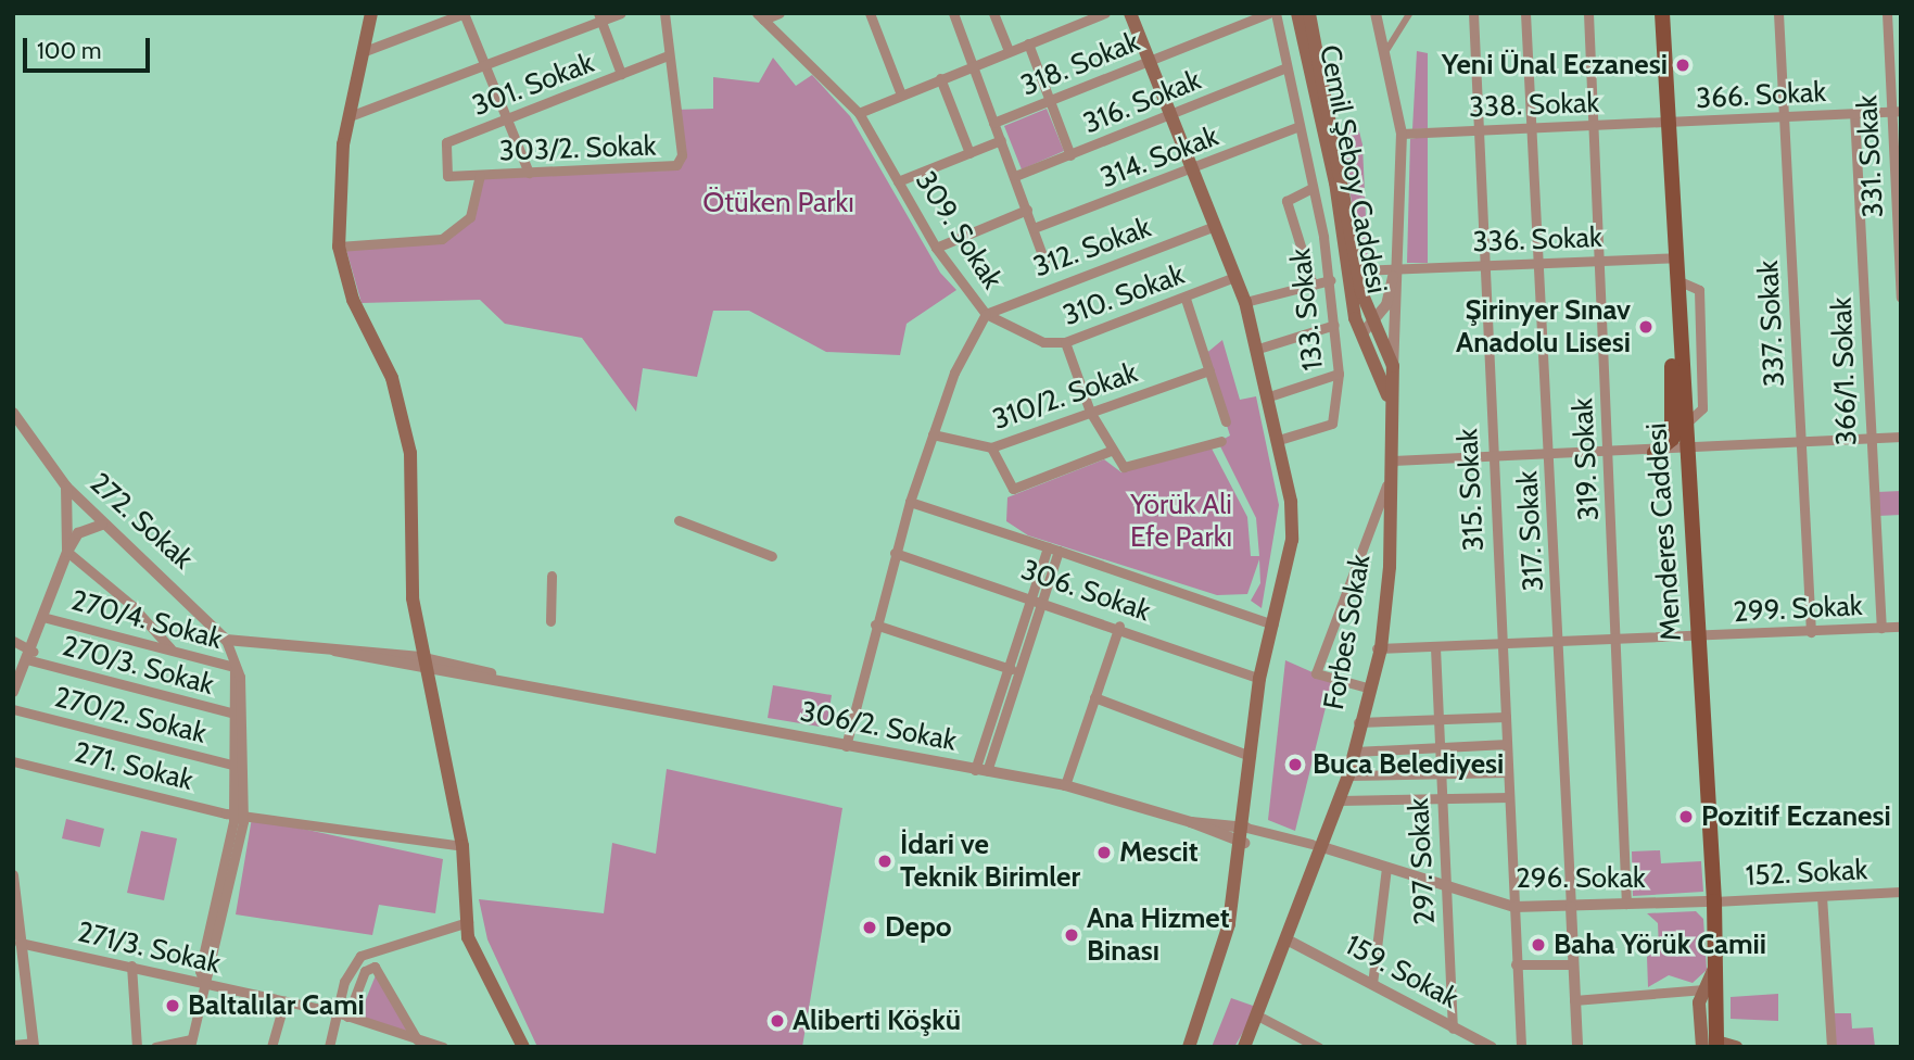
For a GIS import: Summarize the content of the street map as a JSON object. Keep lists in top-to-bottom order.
{
  "streets": {
    "main road": ["Cemil Şeboy Caddesi", "Menderes Caddesi", "Forbes Sokak"],
    "street": [
      "318. Sokak",
      "301. Sokak",
      "366. Sokak",
      "316. Sokak",
      "338. Sokak",
      "303/2. Sokak",
      "331. Sokak",
      "314. Sokak",
      "309. Sokak",
      "336. Sokak",
      "312. Sokak",
      "310. Sokak",
      "133. Sokak",
      "337. Sokak",
      "366/1. Sokak",
      "310/2. Sokak",
      "319. Sokak",
      "315. Sokak",
      "272. Sokak",
      "317. Sokak",
      "306. Sokak",
      "299. Sokak",
      "270/4. Sokak",
      "270/3. Sokak",
      "270/2. Sokak",
      "306/2. Sokak",
      "271. Sokak",
      "297. Sokak",
      "152. Sokak",
      "296. Sokak",
      "271/3. Sokak",
      "159. Sokak"
    ]
  },
  "crossings": [
    ["301. Sokak", "303/2. Sokak"],
    ["366. Sokak", "338. Sokak"],
    ["366. Sokak", "331. Sokak"],
    ["366. Sokak", "337. Sokak"],
    ["366. Sokak", "366/1. Sokak"],
    ["366. Sokak", "Menderes Caddesi"],
    ["316. Sokak", "133. Sokak"],
    ["338. Sokak", "319. Sokak"],
    ["338. Sokak", "315. Sokak"],
    ["338. Sokak", "317. Sokak"],
    ["338. Sokak", "Menderes Caddesi"],
    ["338. Sokak", "Forbes Sokak"],
    ["314. Sokak", "133. Sokak"],
    ["Cemil Şeboy Caddesi", "336. Sokak"],
    ["Cemil Şeboy Caddesi", "Forbes Sokak"],
    ["309. Sokak", "312. Sokak"],
    ["309. Sokak", "310. Sokak"],
    ["309. Sokak", "310/2. Sokak"],
    ["309. Sokak", "306. Sokak"],
    ["309. Sokak", "306/2. Sokak"],
    ["336. Sokak", "319. Sokak"],
    ["336. Sokak", "315. Sokak"],
    ["336. Sokak", "317. Sokak"],
    ["336. Sokak", "Menderes Caddesi"],
    ["336. Sokak", "Forbes Sokak"],
    ["312. Sokak", "310. Sokak"],
    ["337. Sokak", "299. Sokak"],
    ["366/1. Sokak", "299. Sokak"],
    ["319. Sokak", "299. Sokak"],
    ["319. Sokak", "296. Sokak"],
    ["315. Sokak", "299. Sokak"],
    ["315. Sokak", "296. Sokak"],
    ["272. Sokak", "270/4. Sokak"],
    ["272. Sokak", "270/3. Sokak"],
    ["272. Sokak", "270/2. Sokak"],
    ["272. Sokak", "306/2. Sokak"],
    ["272. Sokak", "271. Sokak"],
    ["317. Sokak", "299. Sokak"],
    ["317. Sokak", "296. Sokak"],
    ["Menderes Caddesi", "299. Sokak"],
    ["Menderes Caddesi", "152. Sokak"],
    ["Menderes Caddesi", "296. Sokak"],
    ["299. Sokak", "Forbes Sokak"],
    ["299. Sokak", "297. Sokak"],
    ["Forbes Sokak", "296. Sokak"],
    ["Forbes Sokak", "159. Sokak"],
    ["297. Sokak", "296. Sokak"],
    ["297. Sokak", "159. Sokak"],
    ["152. Sokak", "296. Sokak"]
  ],
  "parks": ["Ötüken Parkı", "Yörük Ali Efe Parkı"],
  "places": [
    "Yeni Ünal Eczanesi",
    "Şirinyer Sınav Anadolu Lisesi",
    "Buca Belediyesi",
    "Pozitif Eczanesi",
    "Mescit",
    "İdari ve Teknik Birimler",
    "Depo",
    "Ana Hizmet Binası",
    "Baha Yörük Camii",
    "Baltalılar Cami",
    "Aliberti Köşkü"
  ],
  "scale_bar": "100 m"
}
